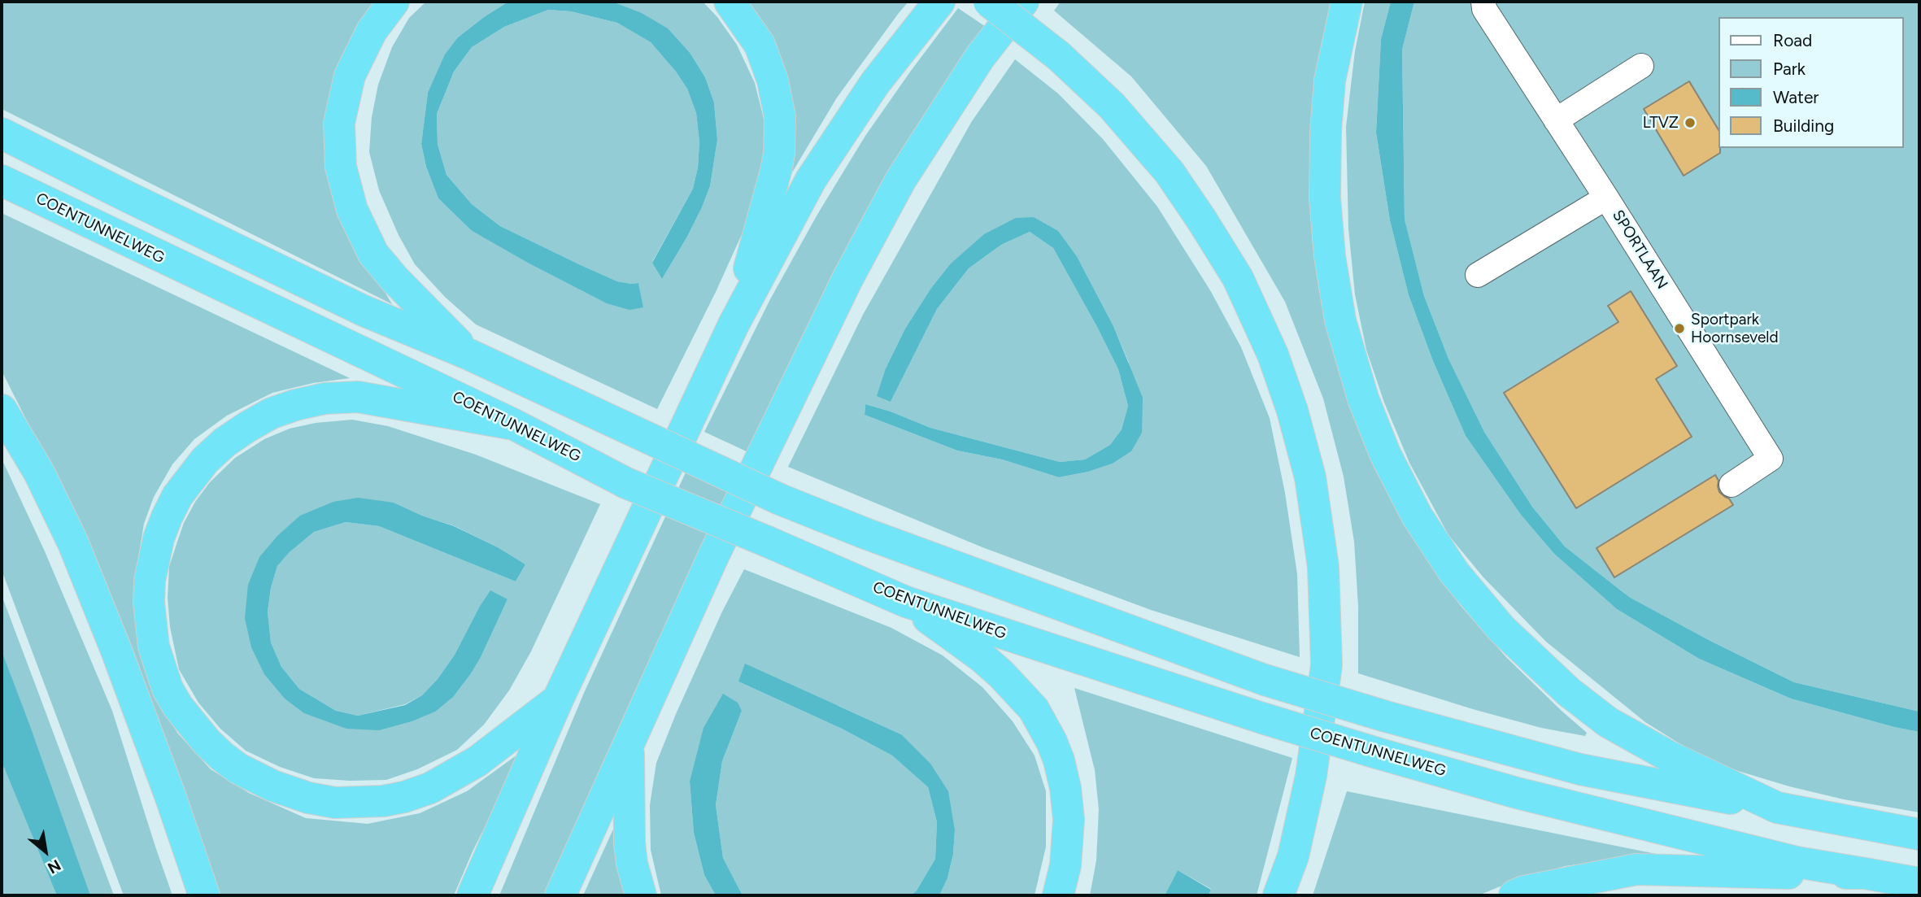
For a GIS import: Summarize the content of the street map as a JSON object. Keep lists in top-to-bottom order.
{
  "streets": {
    "highway": ["COENTUNNELWEG"],
    "street": ["SPORTLAAN"]
  },
  "places": ["LTVZ", "Sportpark Hoornseveld"],
  "legend": [
    "Road",
    "Park",
    "Water",
    "Building"
  ],
  "north": "bottom right"
}
